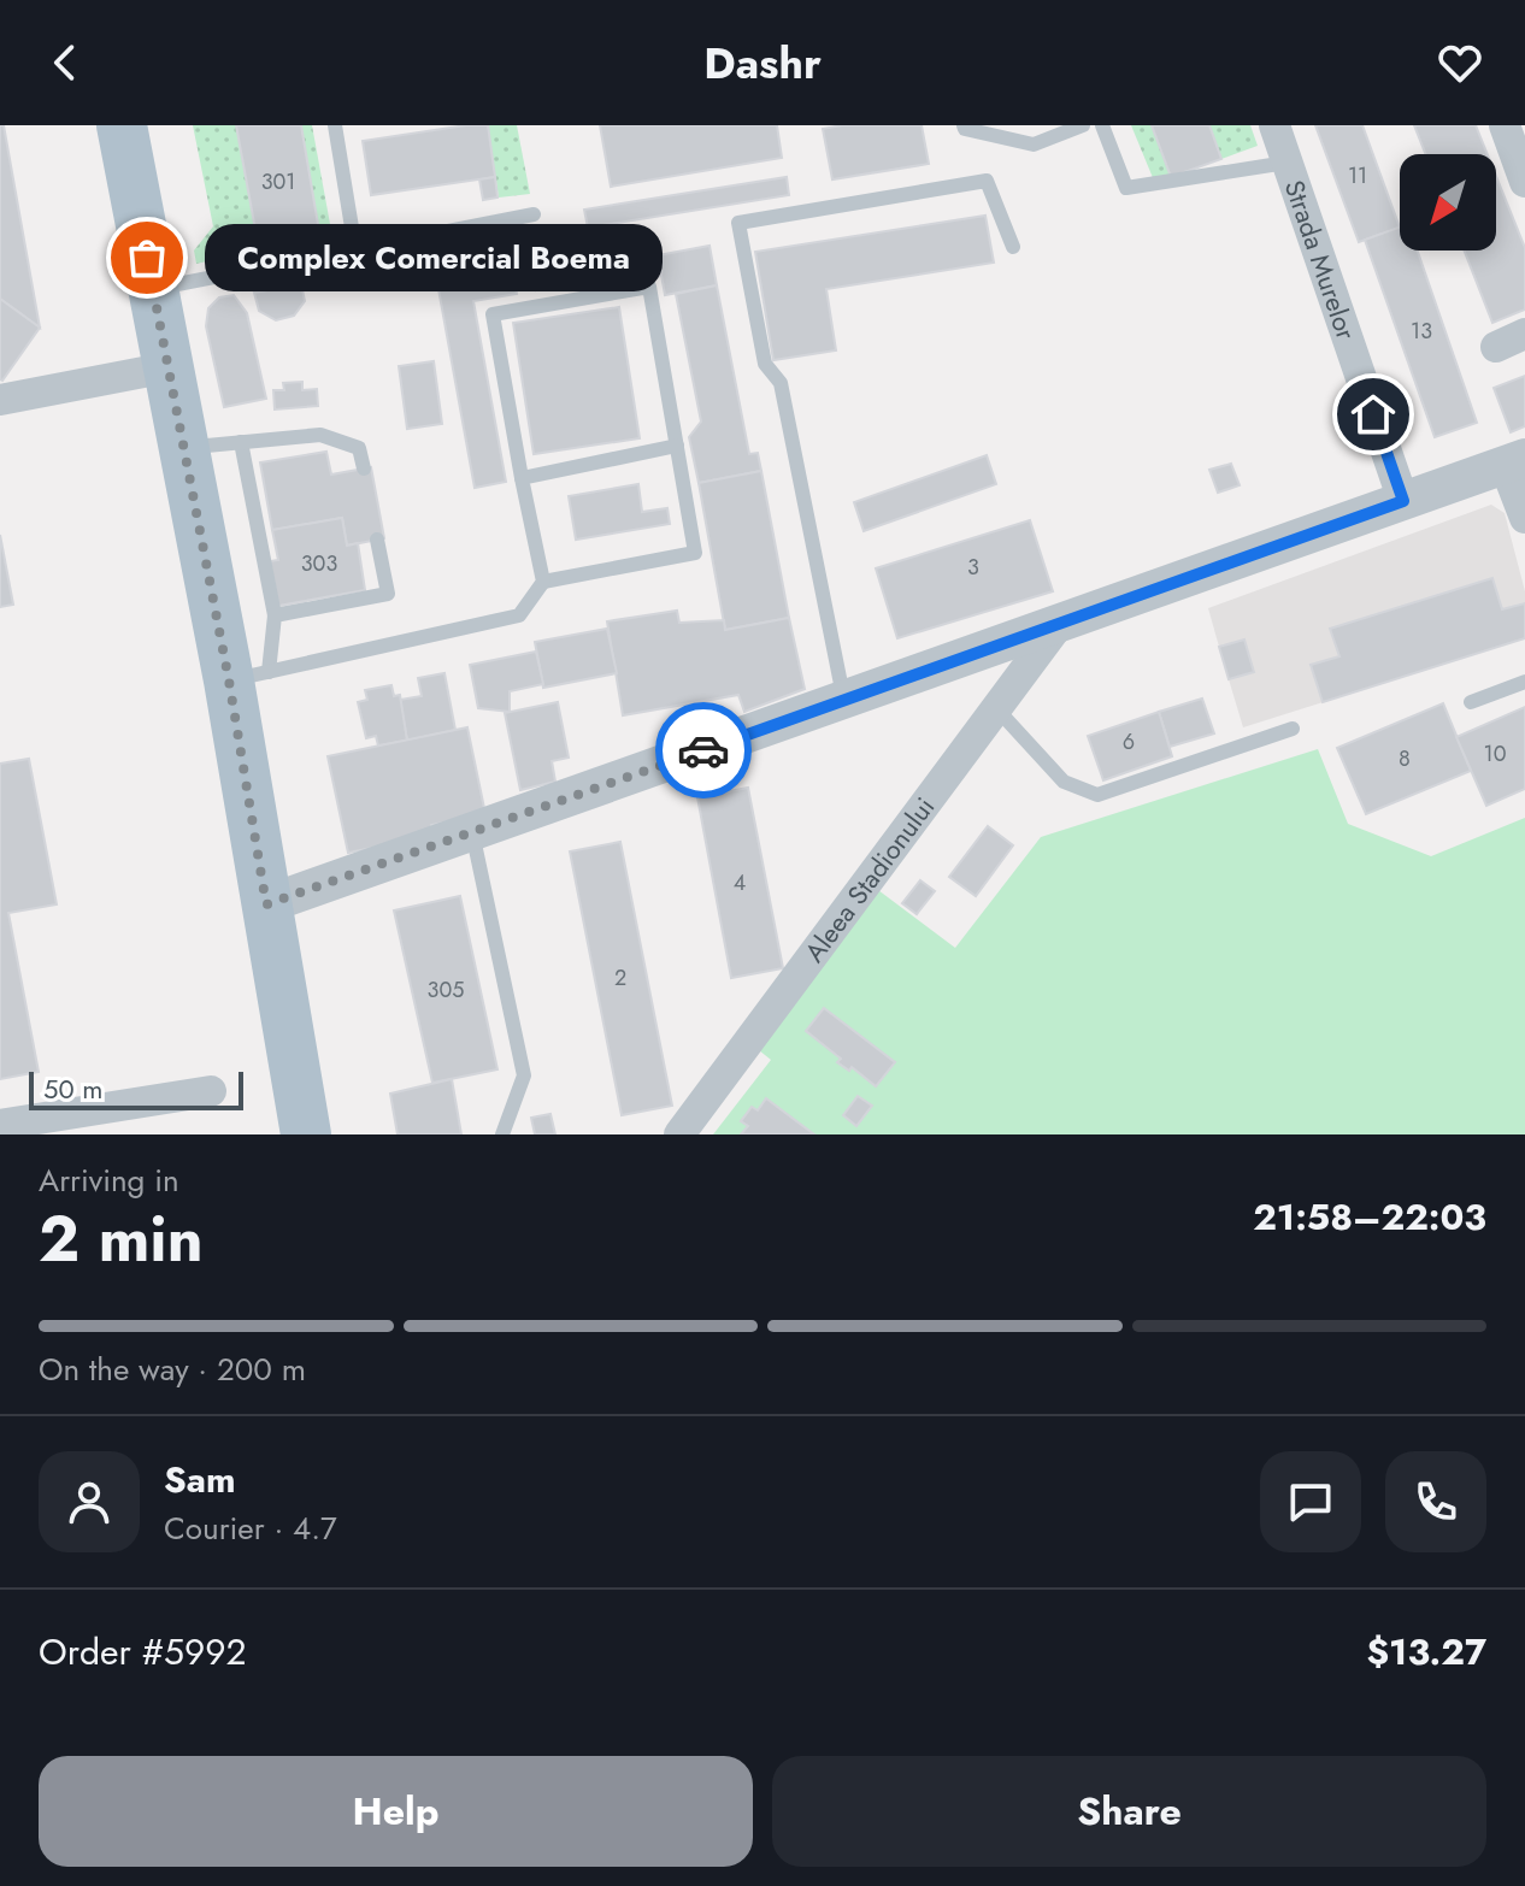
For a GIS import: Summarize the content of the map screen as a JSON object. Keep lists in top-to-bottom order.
{
  "streets": {
    "street": ["Strada Murelor", "Aleea Stadionului"]
  },
  "places": ["Complex Comercial Boema"],
  "house_numbers": [
    "11",
    "301",
    "13",
    "303",
    "3",
    "6",
    "10",
    "8",
    "4",
    "2",
    "305"
  ],
  "scale_bar": "50 m",
  "north": "bottom left",
  "page": {
    "header": "Dashr",
    "bubble": "Complex Comercial Boema",
    "scale": "50 m",
    "heading": ["2 min", "Arriving in", "21:58–22:03"],
    "panel": [
      "Sam",
      "Courier · 4.7",
      "Order #5992",
      "$13.27"
    ],
    "bar": "On the way · 200 m",
    "buttons": ["Help", "Share"]
  }
}
